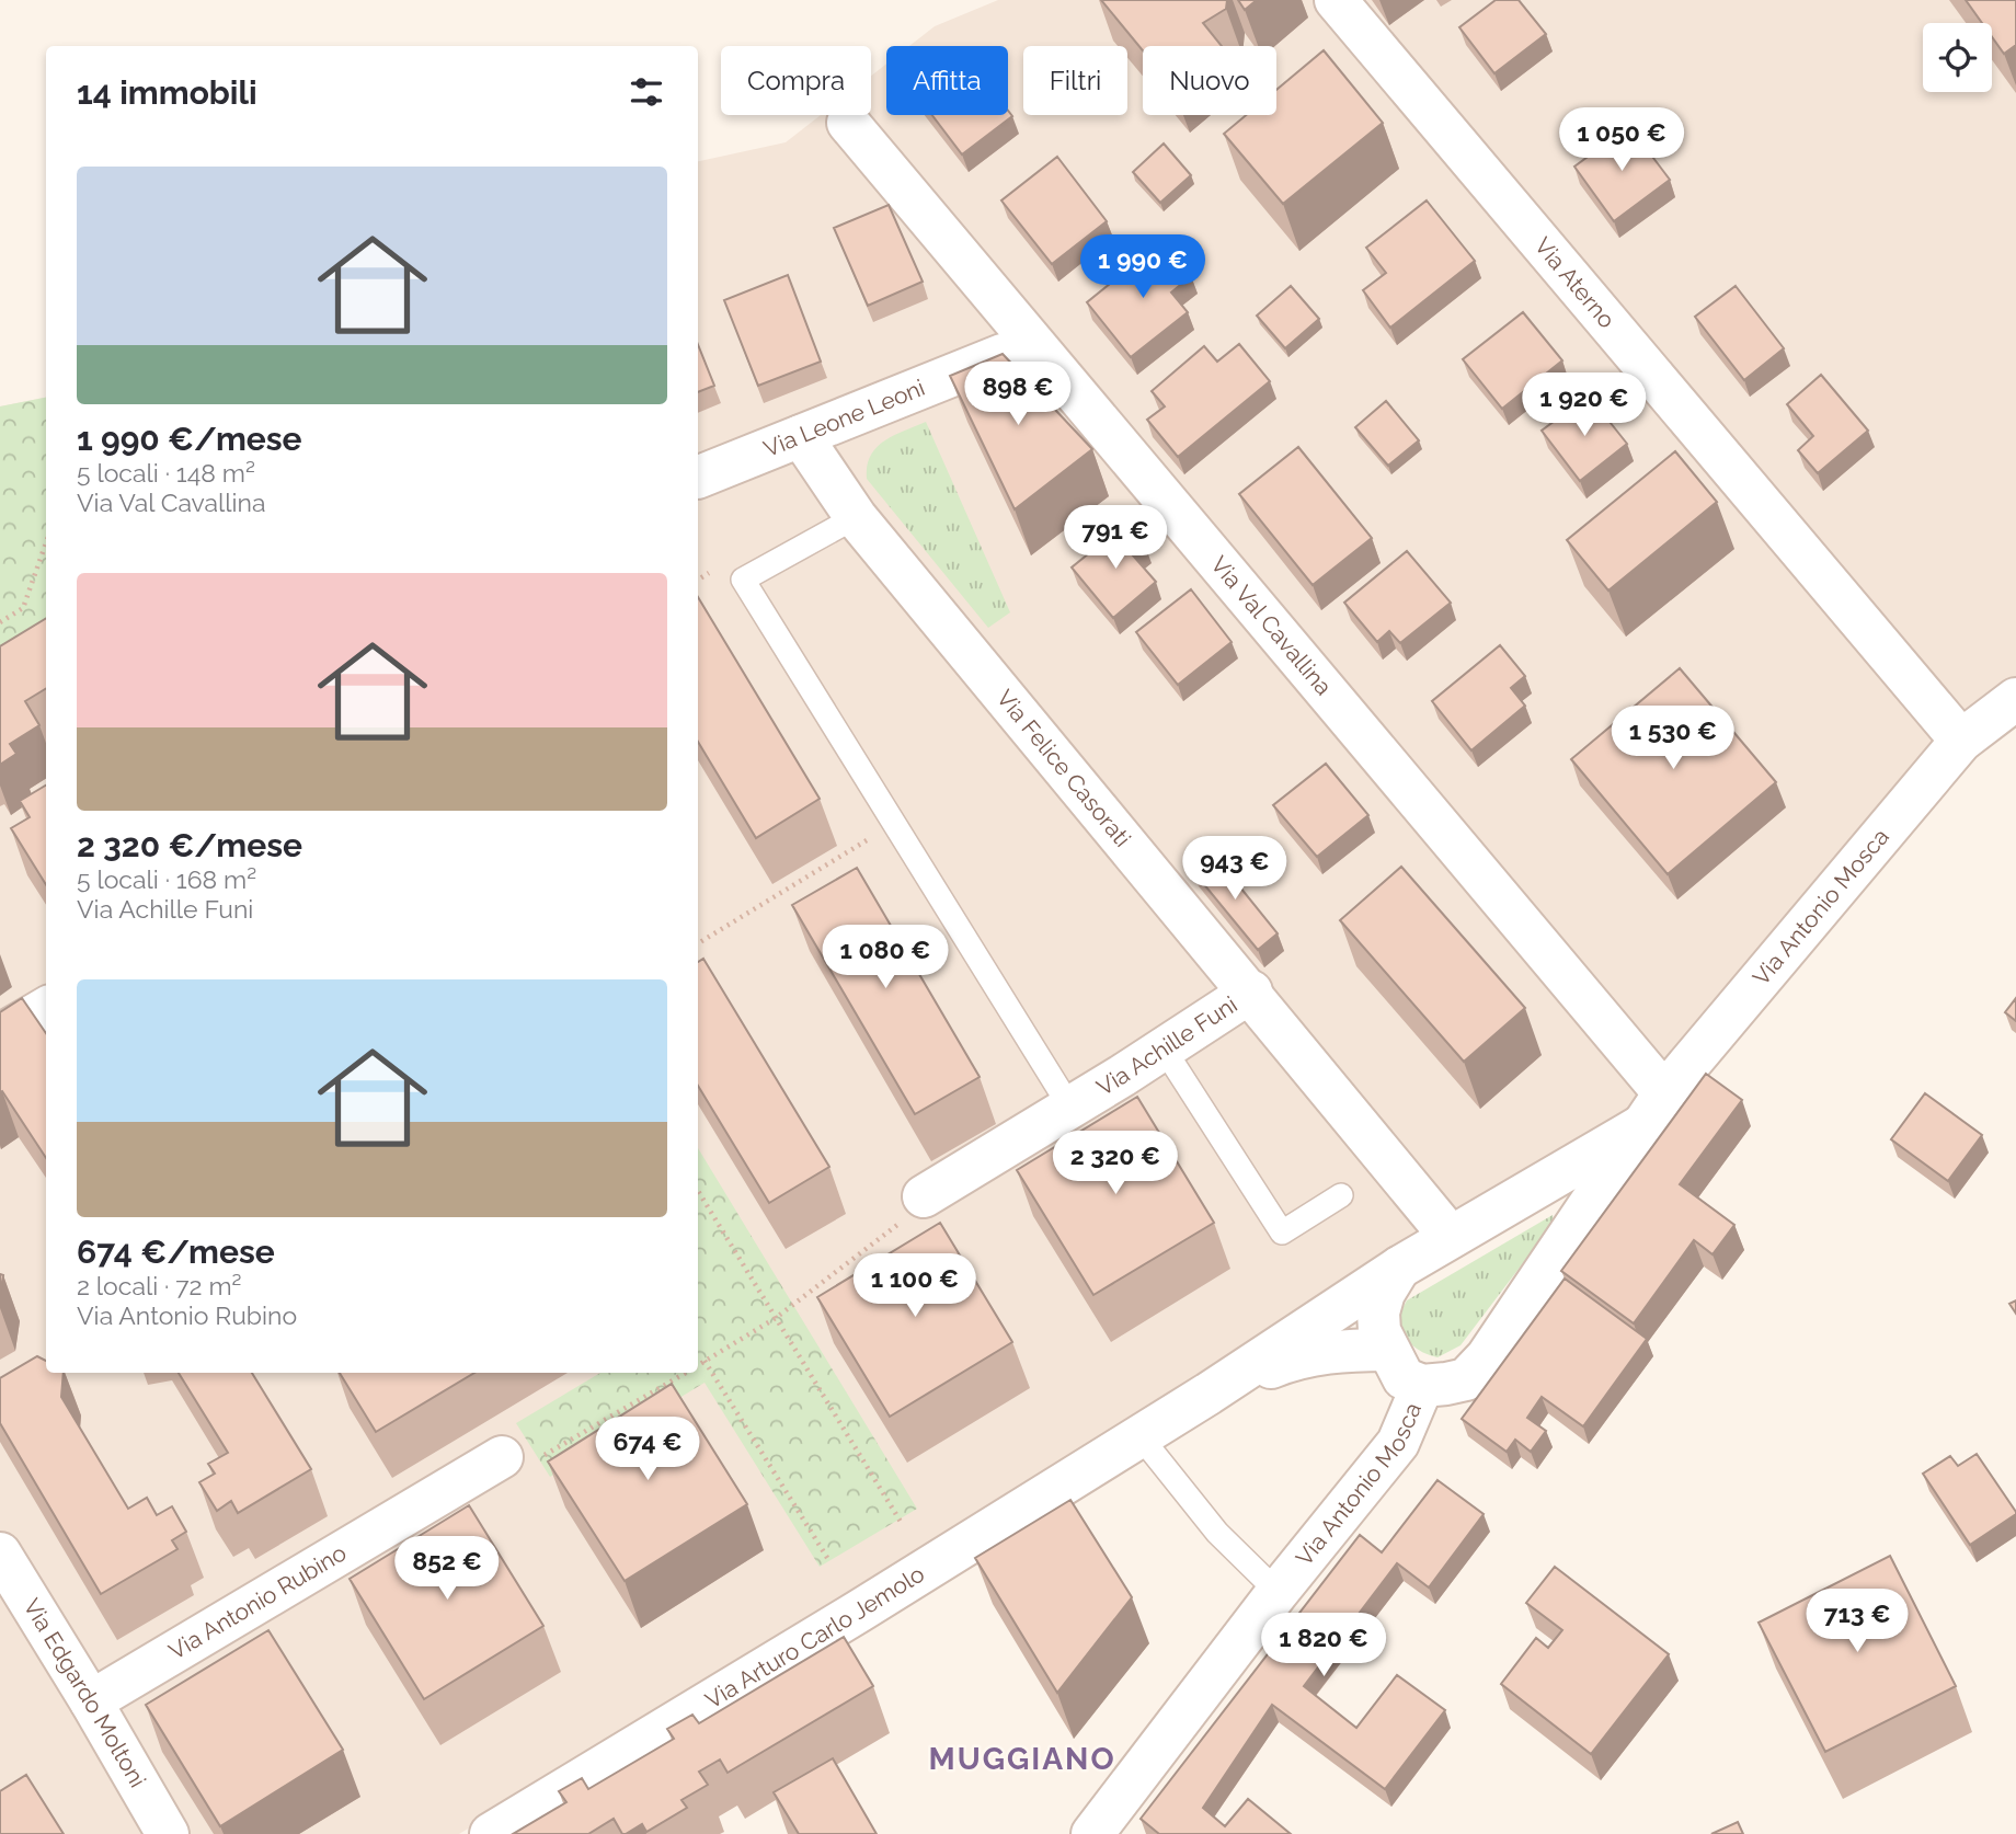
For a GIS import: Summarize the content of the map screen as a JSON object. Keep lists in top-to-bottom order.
{
  "streets": {
    "street": [
      "Via Aterno",
      "Via Leone Leoni",
      "Via Val Cavallina",
      "Via Felice Casorati",
      "Via Antonio Mosca",
      "Via Achille Funi",
      "Via Antonio Rubino",
      "Via Arturo Carlo Jemolo",
      "Via Edgardo Moltoni"
    ]
  },
  "crossings": [
    ["Via Aterno", "Via Antonio Mosca"],
    ["Via Leone Leoni", "Via Val Cavallina"],
    ["Via Leone Leoni", "Via Felice Casorati"],
    ["Via Val Cavallina", "Via Antonio Mosca"],
    ["Via Felice Casorati", "Via Achille Funi"],
    ["Via Felice Casorati", "Via Arturo Carlo Jemolo"],
    ["Via Antonio Mosca", "Via Arturo Carlo Jemolo"],
    ["Via Antonio Rubino", "Via Edgardo Moltoni"]
  ],
  "districts": ["MUGGIANO"],
  "page": {
    "chip": [
      "Compra",
      "Affitta",
      "Filtri",
      "Nuovo"
    ],
    "heading": "14 immobili",
    "price": [
      "1 050 €",
      "1 990 €",
      "898 €",
      "1 920 €",
      "791 €",
      "1 530 €",
      "943 €",
      "1 080 €",
      "2 320 €",
      "1 100 €",
      "674 €",
      "852 €",
      "713 €",
      "1 820 €"
    ],
    "list": [
      {
        "name": "1 990 €/mese",
        "note": "5 locali · 148 m² · Via Val Cavallina"
      },
      {
        "name": "2 320 €/mese",
        "note": "5 locali · 168 m² · Via Achille Funi"
      },
      {
        "name": "674 €/mese",
        "note": "2 locali · 72 m² · Via Antonio Rubino"
      }
    ]
  }
}
